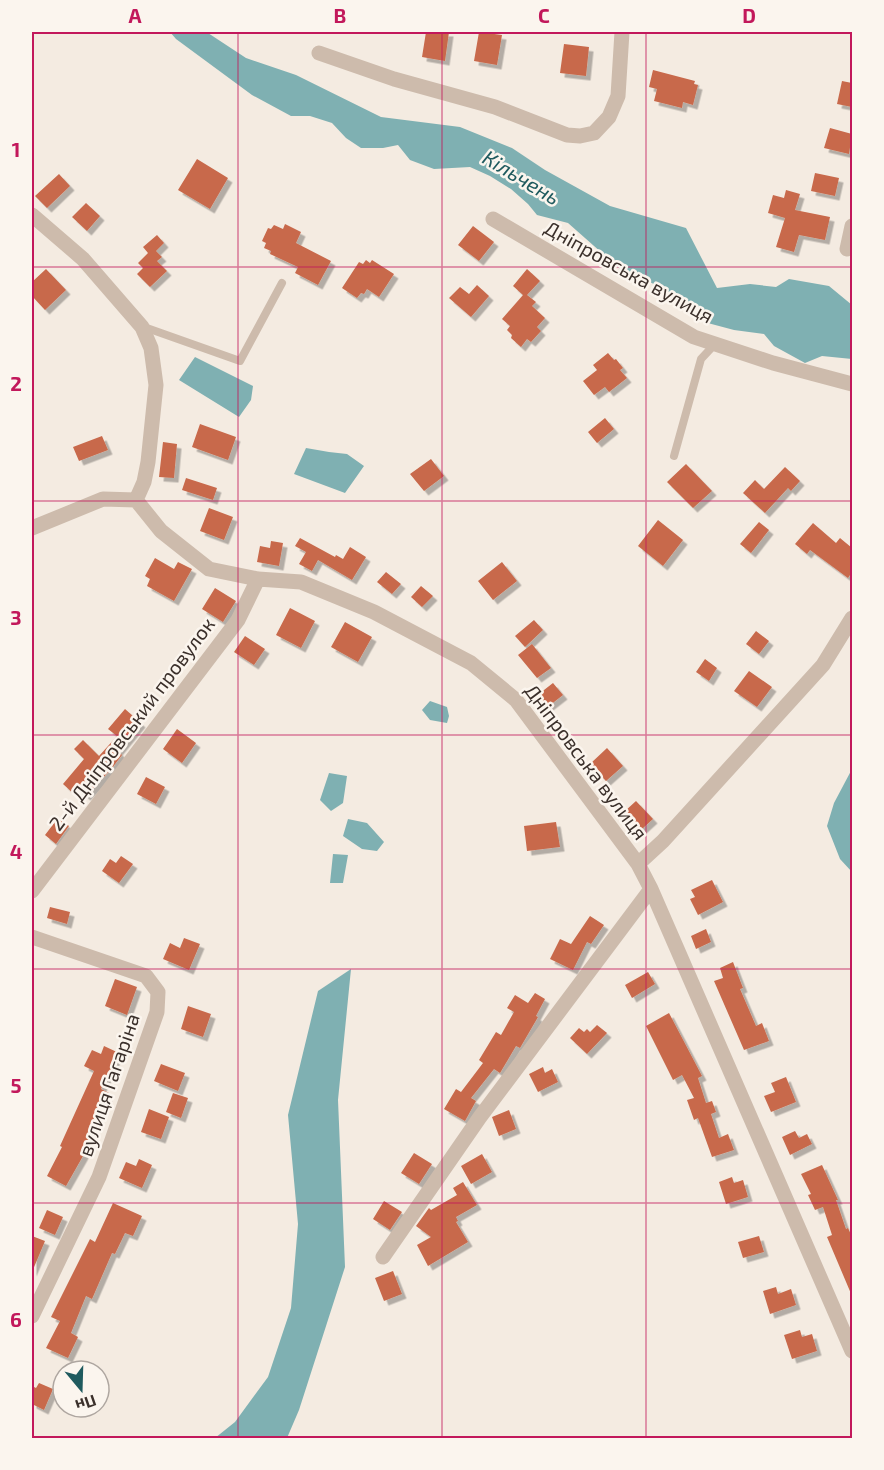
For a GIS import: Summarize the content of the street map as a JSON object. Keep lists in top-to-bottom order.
{
  "streets": {
    "street": ["Дніпровська вулиця", "2-й Дніпровський провулок", "вулиця Гагаріна"]
  },
  "crossings": [
    ["Дніпровська вулиця", "2-й Дніпровський провулок"]
  ],
  "water": ["Кільчень"],
  "north": "bottom",
  "grid": {
    "columns": [
      "A",
      "B",
      "C",
      "D"
    ],
    "rows": [
      "1",
      "2",
      "3",
      "4",
      "5",
      "6"
    ]
  }
}
